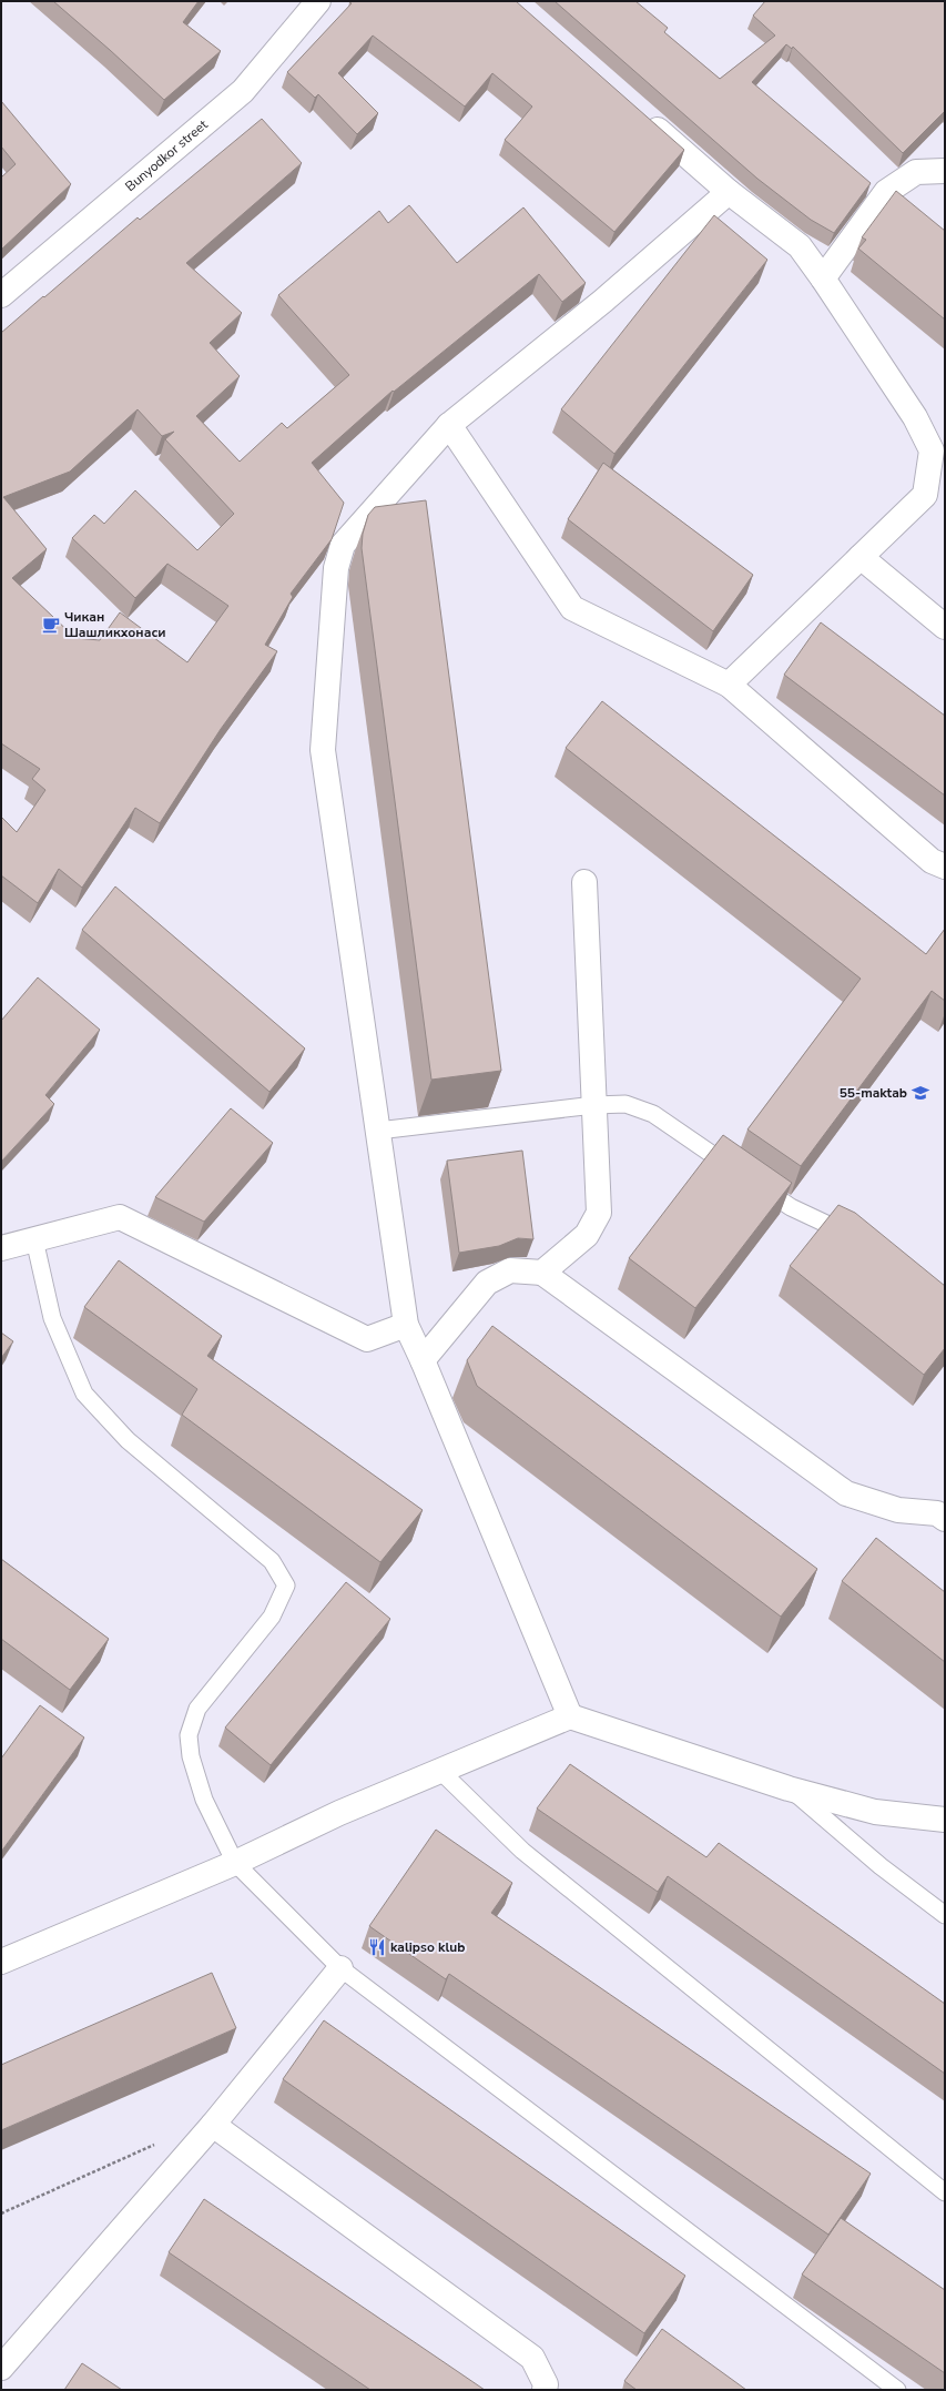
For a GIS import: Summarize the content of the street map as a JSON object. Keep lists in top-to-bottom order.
{
  "streets": {
    "street": ["Bunyodkor street"]
  },
  "places": {
    "cafe": ["Чикан Шашликхонаси"],
    "school or university": ["55-maktab"],
    "restaurant": ["kalipso klub"]
  }
}
